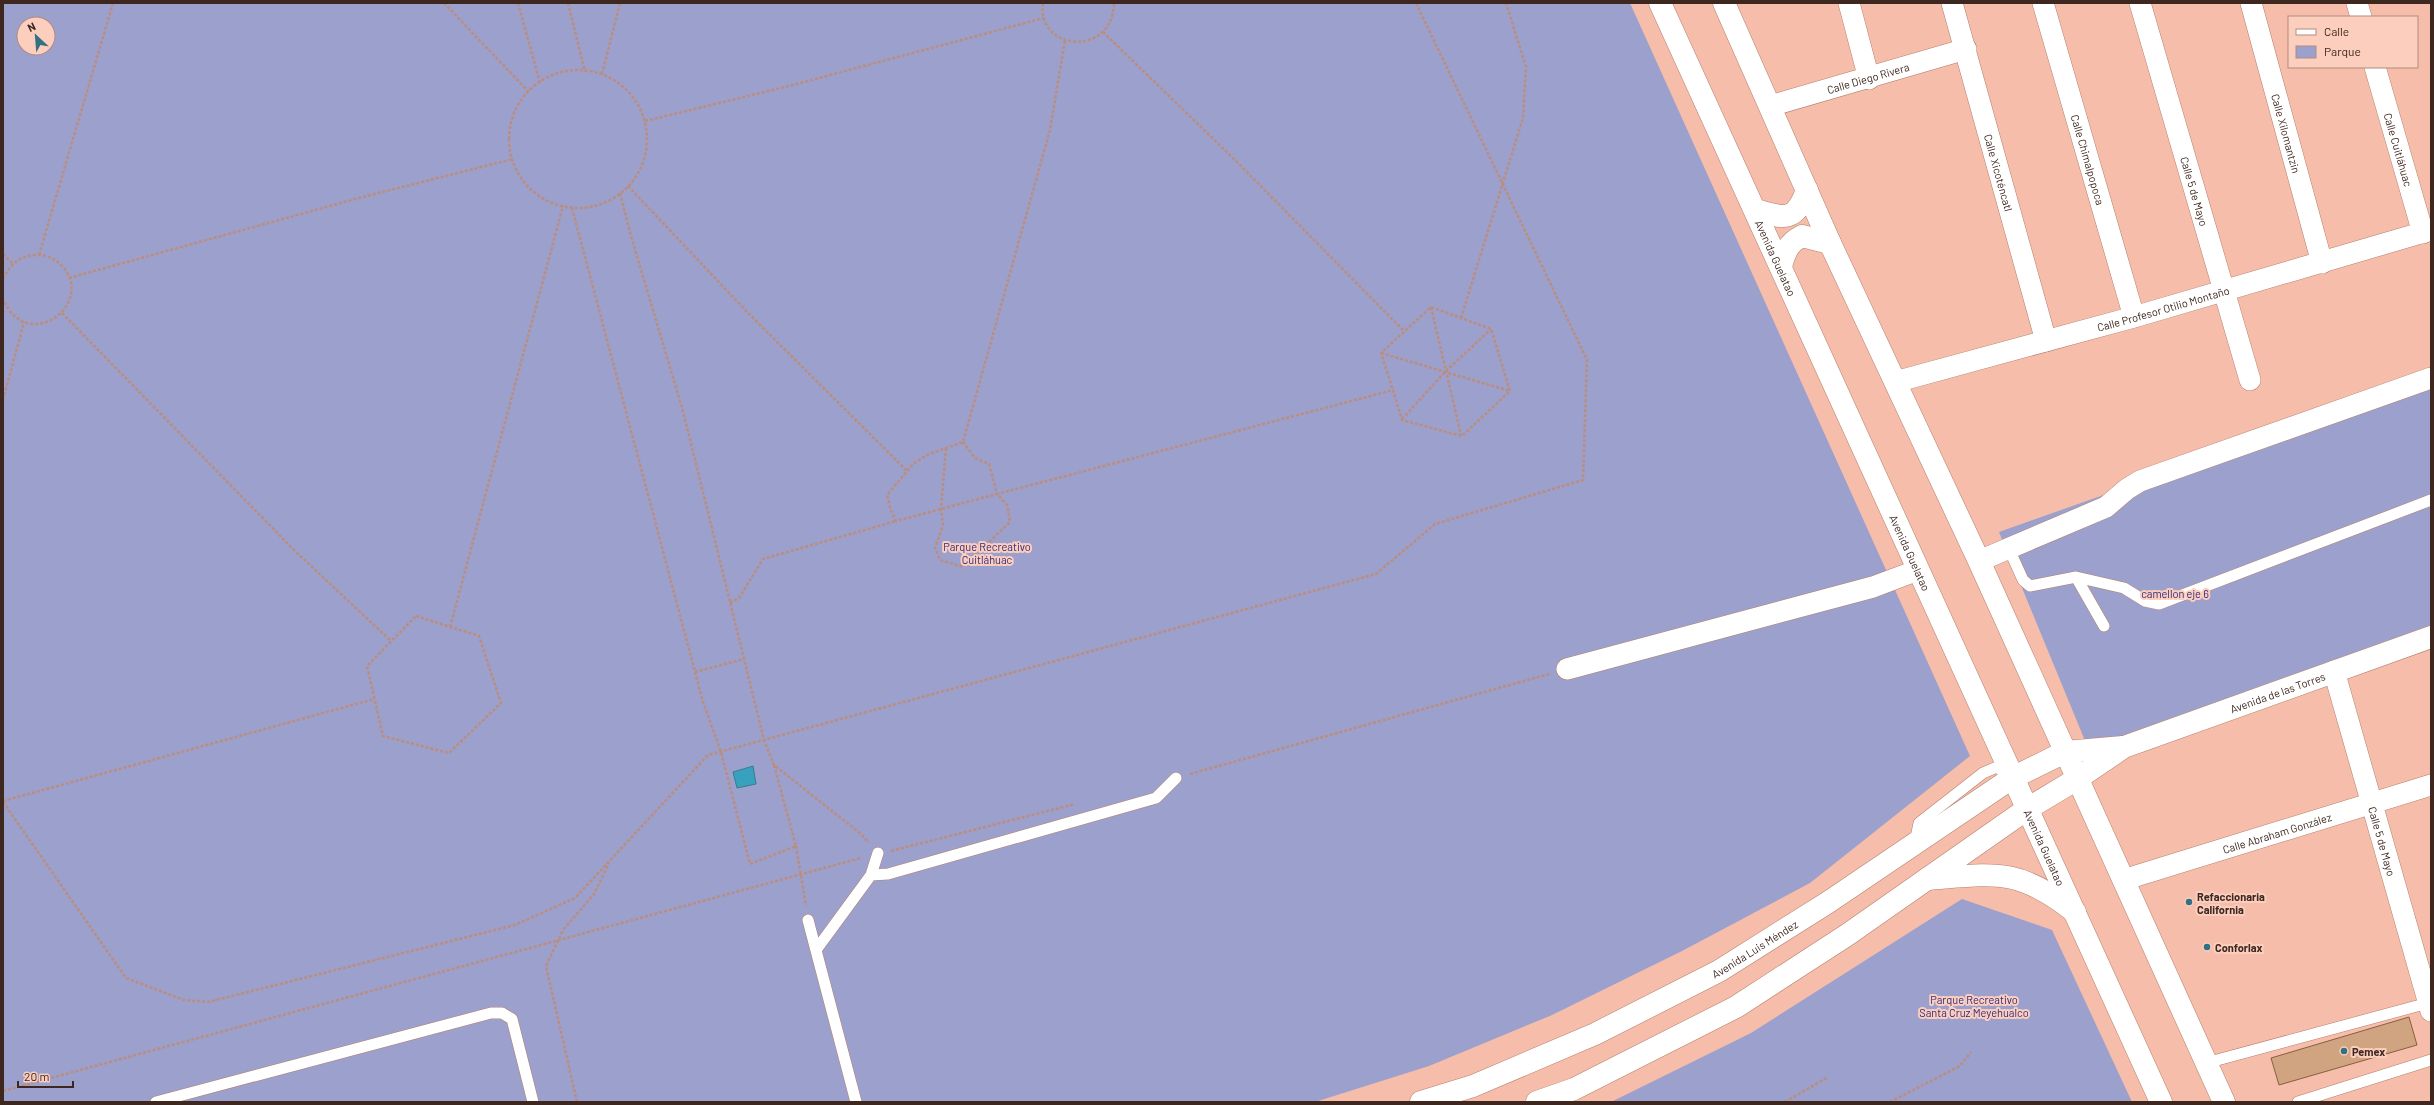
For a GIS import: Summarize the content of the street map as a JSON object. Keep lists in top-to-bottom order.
{
  "streets": {
    "main road": ["Avenida Guelatao", "Avenida de las Torres", "Avenida Luis Méndez"],
    "street": [
      "Calle Diego Rivera",
      "Calle Xilomantzin",
      "Calle Cuitláhuac",
      "Calle Chimalpopoca",
      "Calle Xicoténcatl",
      "Calle 5 de Mayo",
      "Calle Profesor Otilio Montaño",
      "Calle Abraham González"
    ]
  },
  "crossings": [
    ["Calle Diego Rivera", "Calle Xicoténcatl"],
    ["Calle Xilomantzin", "Calle Profesor Otilio Montaño"],
    ["Calle Cuitláhuac", "Calle Profesor Otilio Montaño"],
    ["Calle Chimalpopoca", "Calle Profesor Otilio Montaño"],
    ["Calle Xicoténcatl", "Calle Profesor Otilio Montaño"],
    ["Calle 5 de Mayo", "Calle Profesor Otilio Montaño"],
    ["Calle 5 de Mayo", "Avenida de las Torres"],
    ["Calle 5 de Mayo", "Calle Abraham González"],
    ["Avenida Guelatao", "Avenida Luis Méndez"],
    ["Avenida de las Torres", "Avenida Luis Méndez"]
  ],
  "parks": ["Parque Recreativo Cuitláhuac", "camellon eje 6", "Parque Recreativo Santa Cruz Meyehualco"],
  "places": ["Refaccionaria California", "Conforlax", "Pemex"],
  "legend": ["Calle", "Parque"],
  "scale_bar": "20 m",
  "north": "top left"
}
